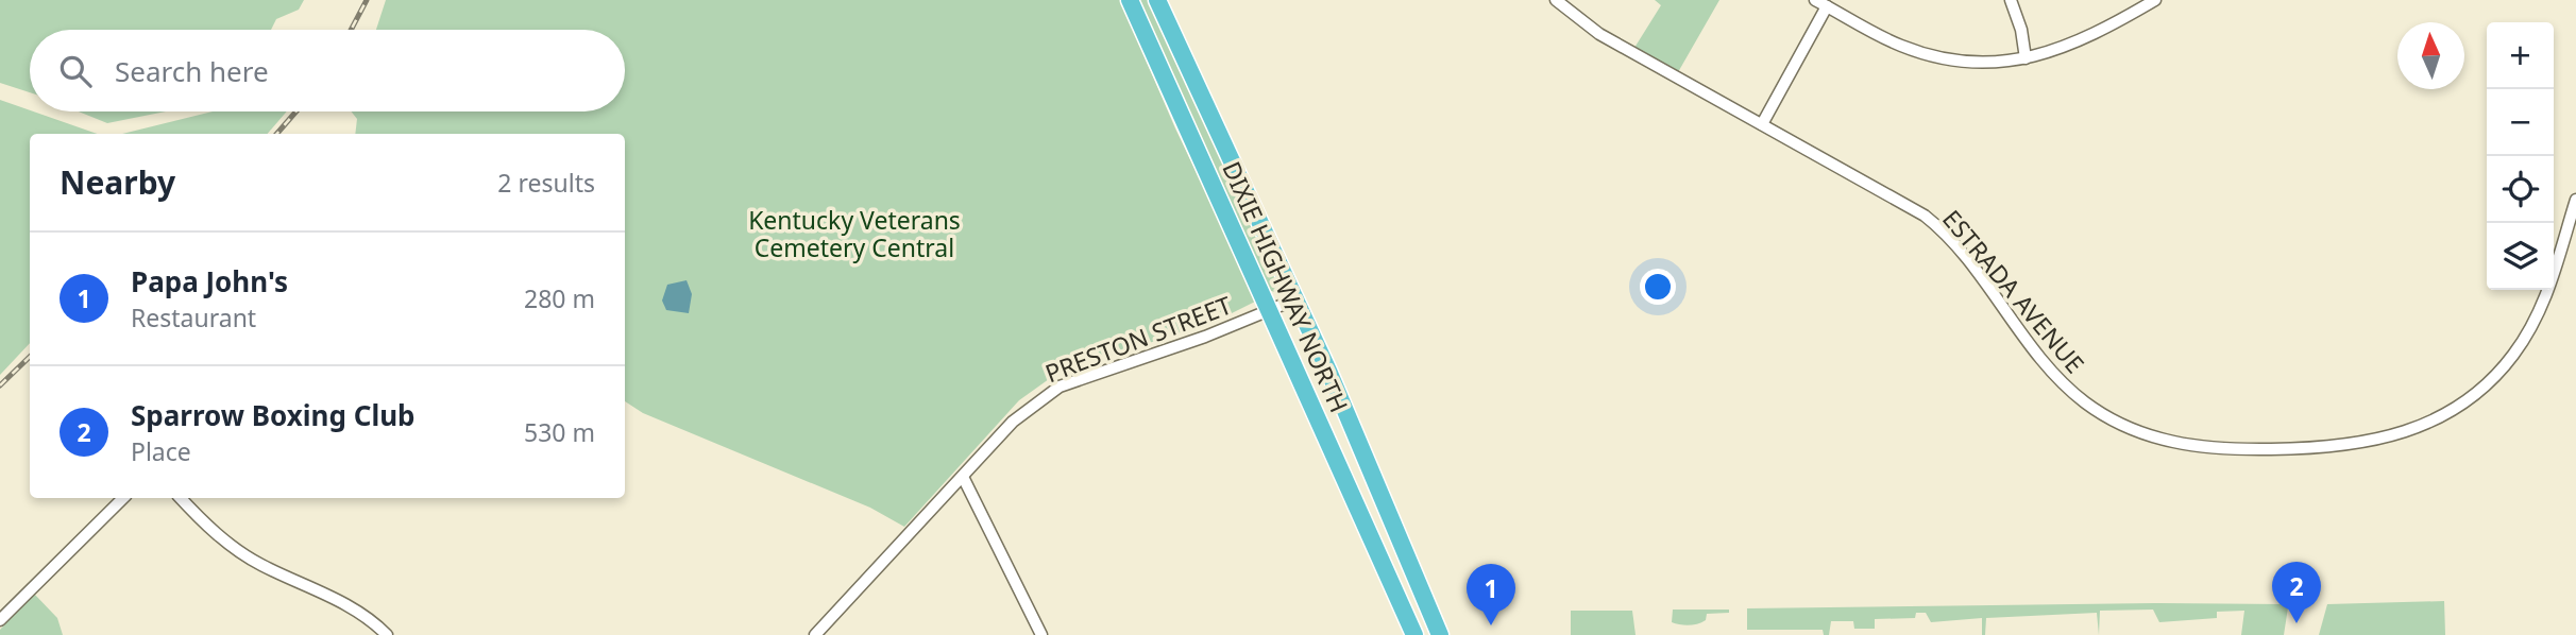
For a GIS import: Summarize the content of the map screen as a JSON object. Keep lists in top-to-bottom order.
{
  "streets": {
    "highway": ["DIXIE HIGHWAY NORTH"],
    "street": ["ESTRADA AVENUE", "PRESTON STREET"]
  },
  "crossings": [
    ["DIXIE HIGHWAY NORTH", "PRESTON STREET"]
  ],
  "parks": ["Kentucky Veterans Cemetery Central"],
  "north": "top",
  "page": {
    "map_buttons": ["+", "−"],
    "search": "Search here",
    "heading": ["Nearby", "2 results"],
    "list": [
      {
        "mark": "1",
        "name": "Papa John's",
        "note": "Restaurant",
        "value": "280 m"
      },
      {
        "mark": "2",
        "name": "Sparrow Boxing Club",
        "note": "Place",
        "value": "530 m"
      }
    ],
    "pins": ["2", "1"]
  }
}
